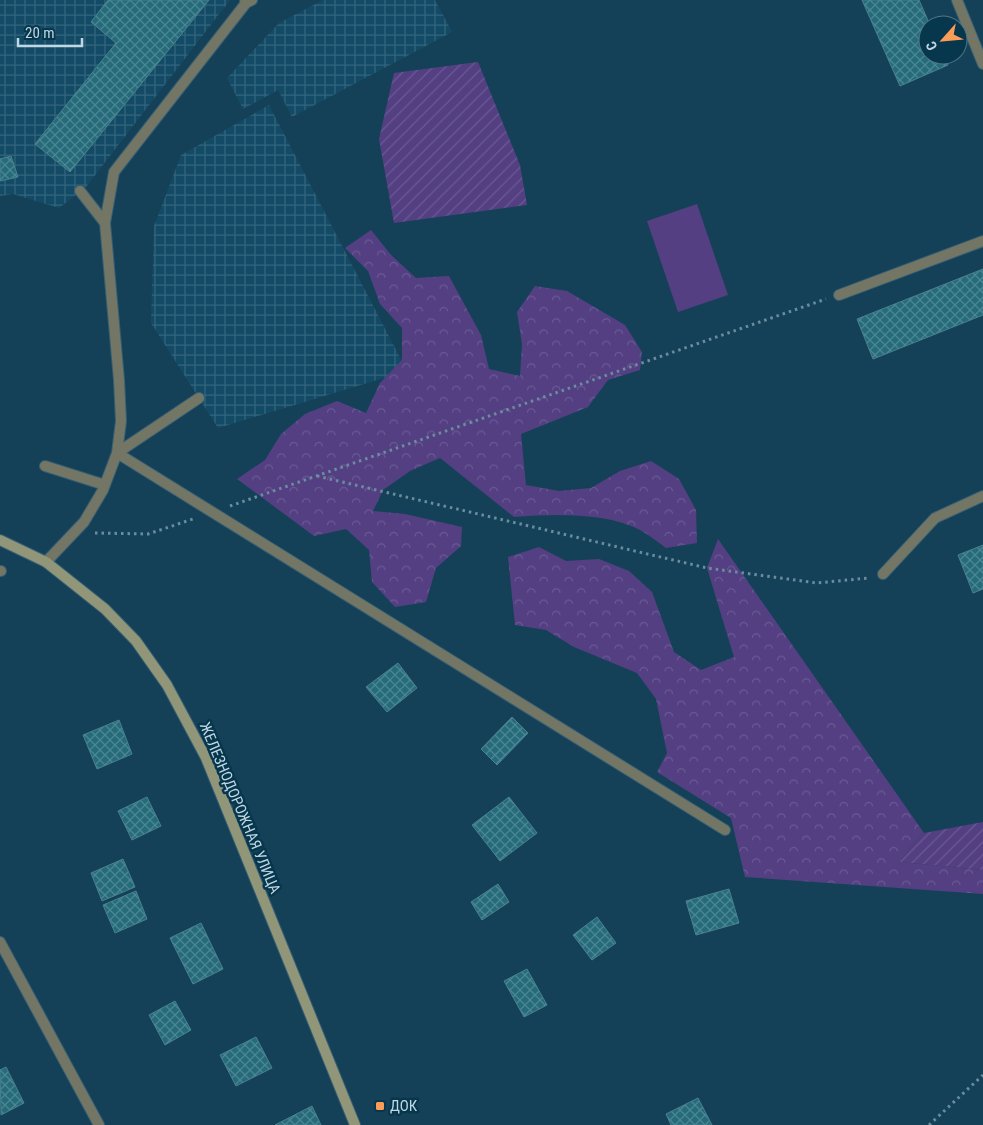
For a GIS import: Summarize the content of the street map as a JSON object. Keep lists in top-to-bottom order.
{
  "streets": {
    "main road": ["ЖЕЛЕЗНОДОРОЖНАЯ УЛИЦА"]
  },
  "places": {
    "transit": ["ДОК"]
  },
  "scale_bar": "20 m",
  "north": "bottom left"
}
